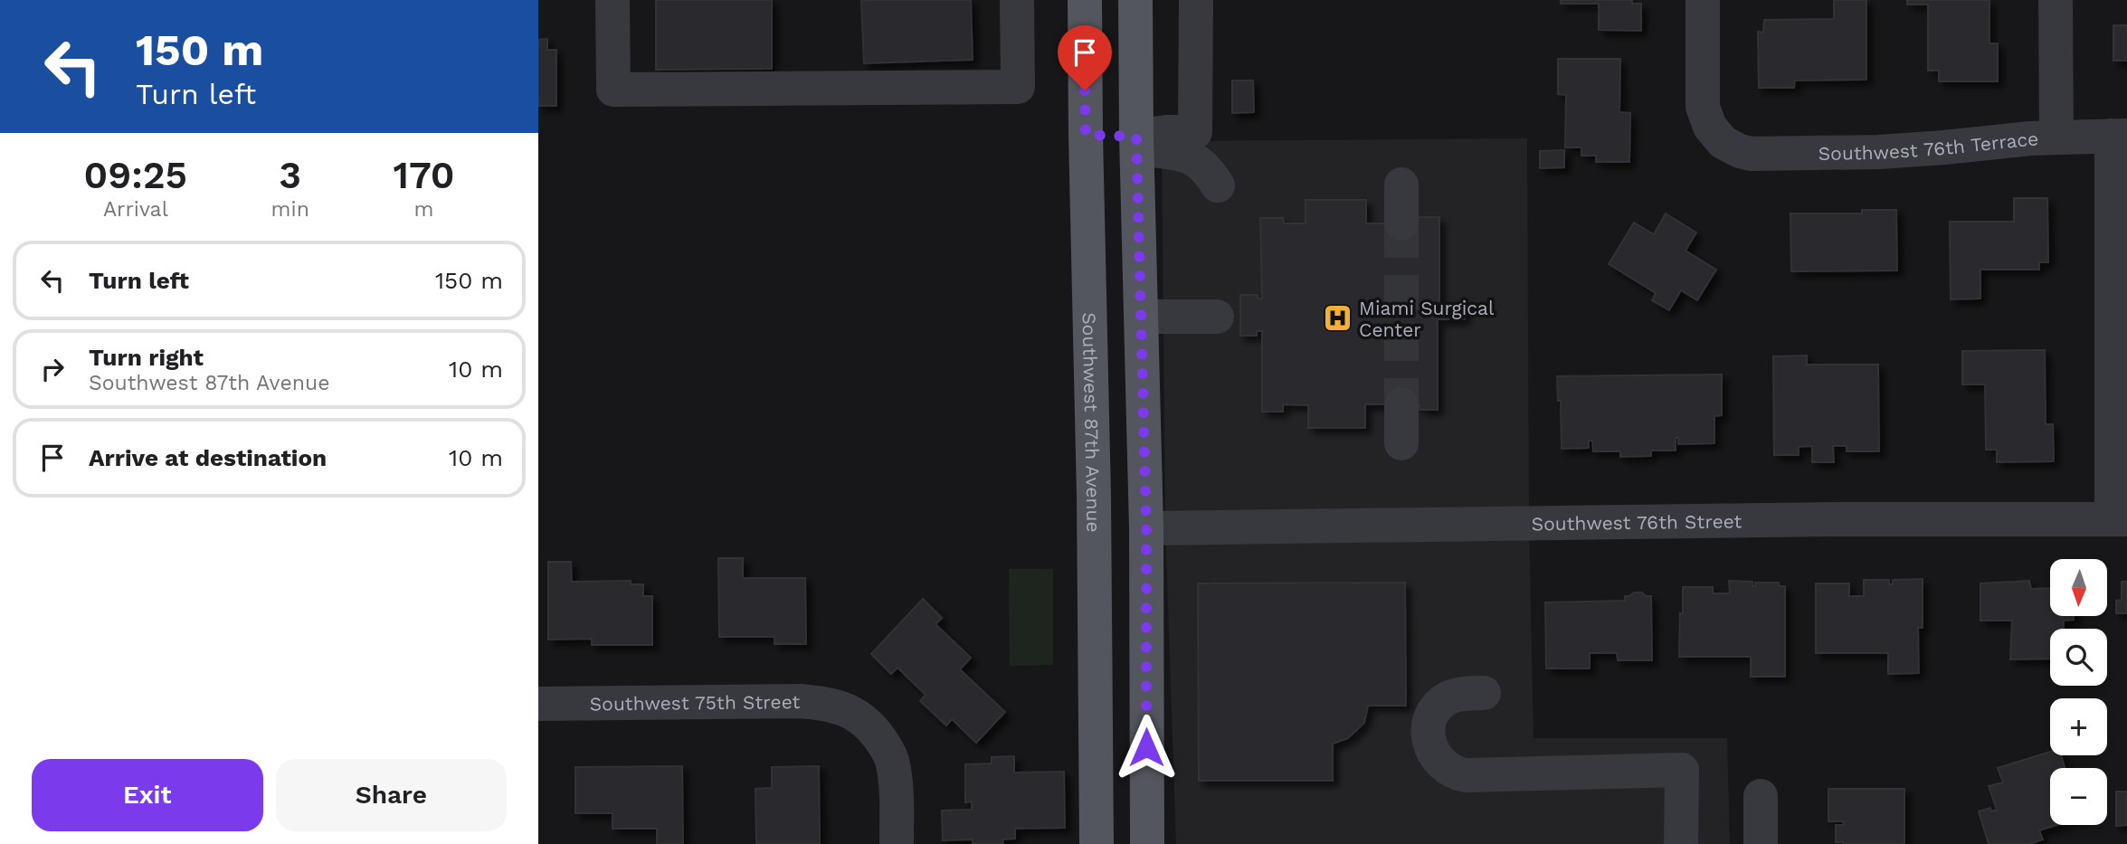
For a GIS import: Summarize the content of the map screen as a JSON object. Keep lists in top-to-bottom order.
{
  "streets": {
    "main road": ["Southwest 87th Avenue"],
    "street": ["Southwest 76th Terrace", "Southwest 76th Street", "Southwest 75th Street"]
  },
  "places": {
    "hospital": ["Miami Surgical Center"]
  },
  "north": "bottom",
  "page": {
    "turn": ["150 m", "Turn left"],
    "eta": [
      "09:25",
      "Arrival",
      "3",
      "min",
      "170",
      "m"
    ],
    "list": [
      {
        "name": "Turn left",
        "value": "150 m"
      },
      {
        "name": "Turn right",
        "note": "Southwest 87th Avenue",
        "value": "10 m"
      },
      {
        "name": "Arrive at destination",
        "value": "10 m"
      }
    ],
    "map_buttons": ["+", "−"],
    "buttons": ["Exit", "Share"]
  }
}
